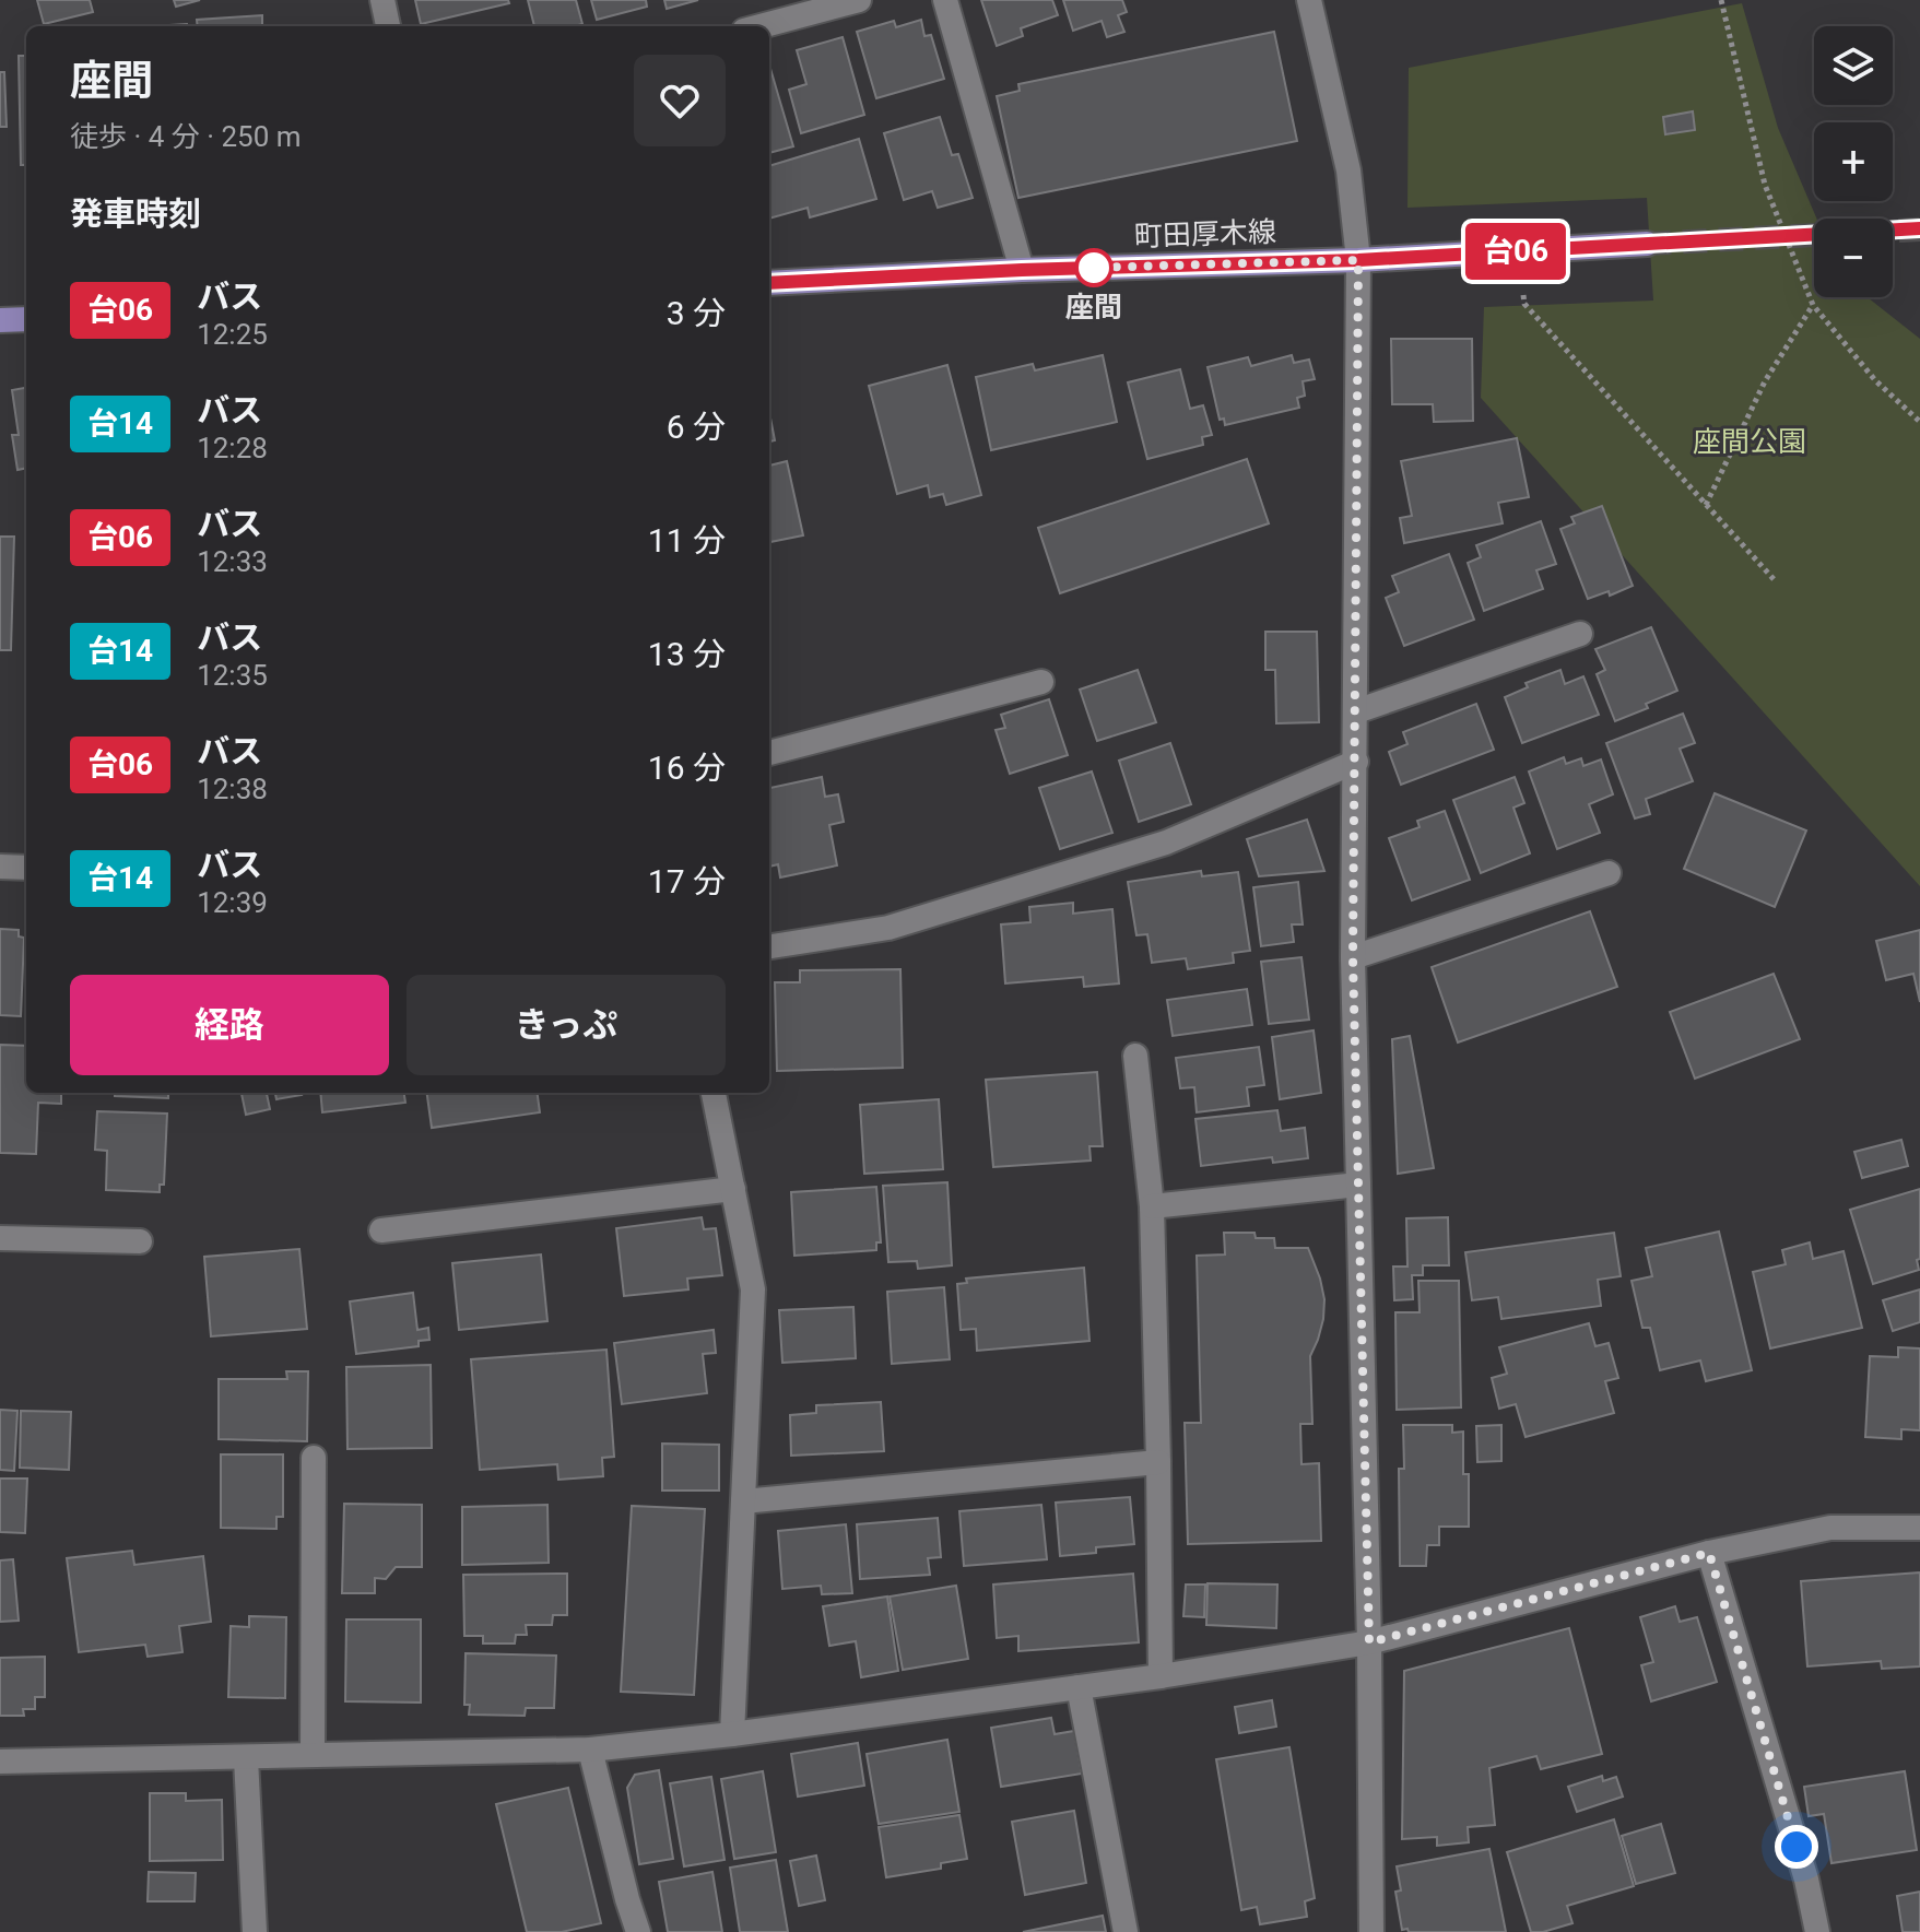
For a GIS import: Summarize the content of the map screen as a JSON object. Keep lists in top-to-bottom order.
{
  "streets": {
    "main road": ["町田厚木線"]
  },
  "parks": ["座間公園"],
  "places": ["座間"],
  "lines": ["bus line 台06"],
  "page": {
    "on_map": "台06",
    "map_buttons": ["+", "−"],
    "heading": [
      ["座間", "徒歩 · 4 分 · 250 m"],
      "発車時刻"
    ],
    "list": [
      {
        "mark": "台06",
        "name": "バス",
        "note": "12:25",
        "value": "3 分"
      },
      {
        "mark": "台14",
        "name": "バス",
        "note": "12:28",
        "value": "6 分"
      },
      {
        "mark": "台06",
        "name": "バス",
        "note": "12:33",
        "value": "11 分"
      },
      {
        "mark": "台14",
        "name": "バス",
        "note": "12:35",
        "value": "13 分"
      },
      {
        "mark": "台06",
        "name": "バス",
        "note": "12:38",
        "value": "16 分"
      },
      {
        "mark": "台14",
        "name": "バス",
        "note": "12:39",
        "value": "17 分"
      }
    ],
    "buttons": ["経路", "きっぷ"]
  }
}
